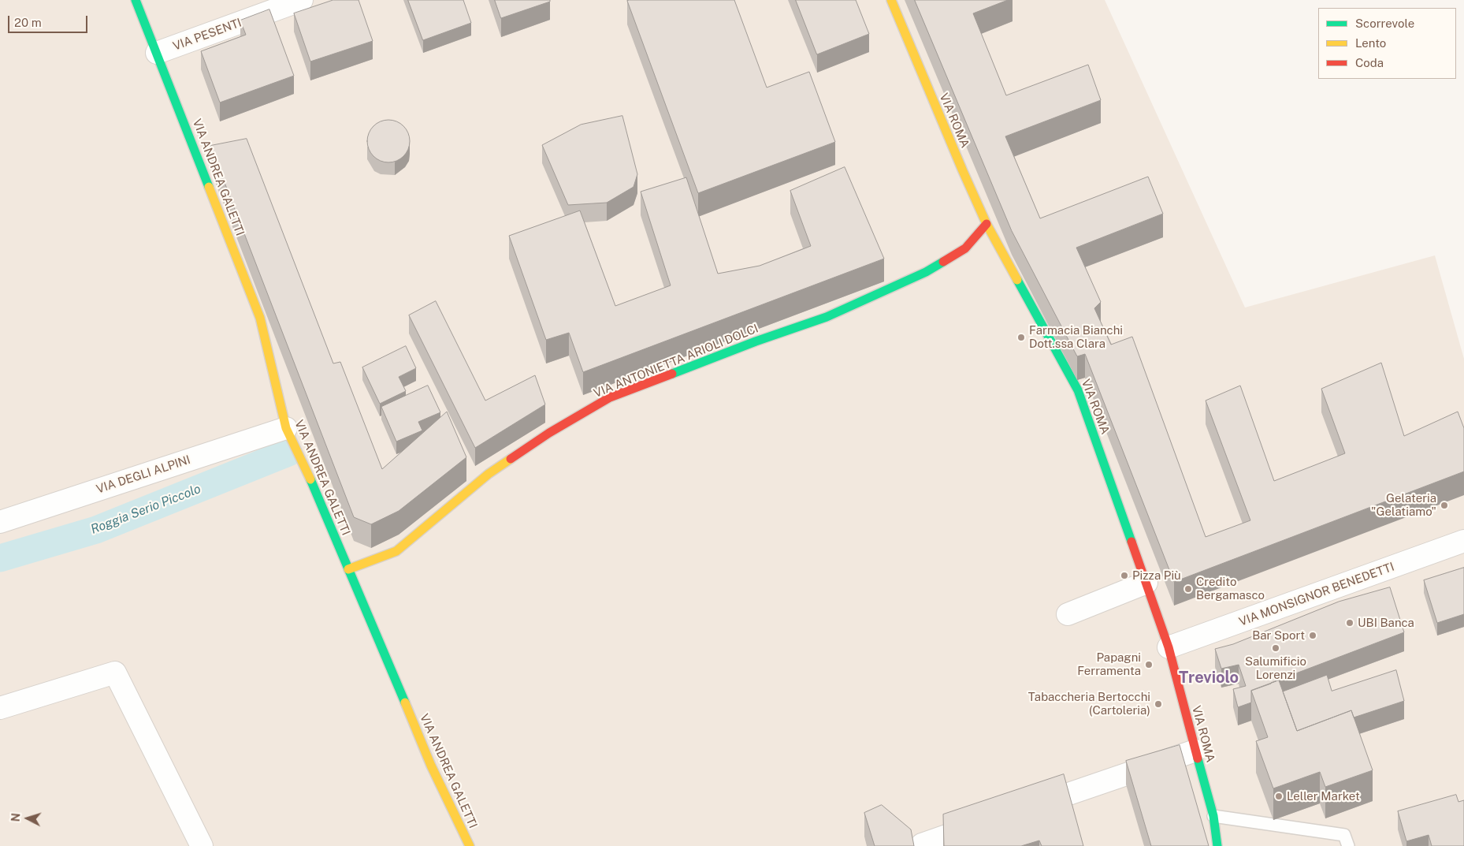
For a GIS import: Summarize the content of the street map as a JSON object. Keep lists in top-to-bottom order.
{
  "streets": {
    "street": [
      "VIA PESENTI",
      "VIA ROMA",
      "VIA ANDREA GALETTI",
      "VIA ANTONIETTA ARIOLI DOLCI",
      "VIA DEGLI ALPINI",
      "VIA MONSIGNOR BENEDETTI"
    ]
  },
  "crossings": [
    ["VIA PESENTI", "VIA ANDREA GALETTI"],
    ["VIA ROMA", "VIA ANTONIETTA ARIOLI DOLCI"],
    ["VIA ROMA", "VIA MONSIGNOR BENEDETTI"],
    ["VIA ANDREA GALETTI", "VIA ANTONIETTA ARIOLI DOLCI"],
    ["VIA ANDREA GALETTI", "VIA DEGLI ALPINI"]
  ],
  "districts": ["Treviolo"],
  "water": ["Roggia Serio Piccolo"],
  "places": [
    "Farmacia Bianchi Dott.ssa Clara",
    "Gelateria \"Gelatiamo\"",
    "Pizza Più",
    "Credito Bergamasco",
    "UBI Banca",
    "Bar Sport",
    "Salumificio Lorenzi",
    "Papagni Ferramenta",
    "Tabaccheria Bertocchi (Cartoleria)",
    "Leller Market"
  ],
  "legend": ["Scorrevole", "Lento", "Coda"],
  "scale_bar": "20 m",
  "north": "left"
}
